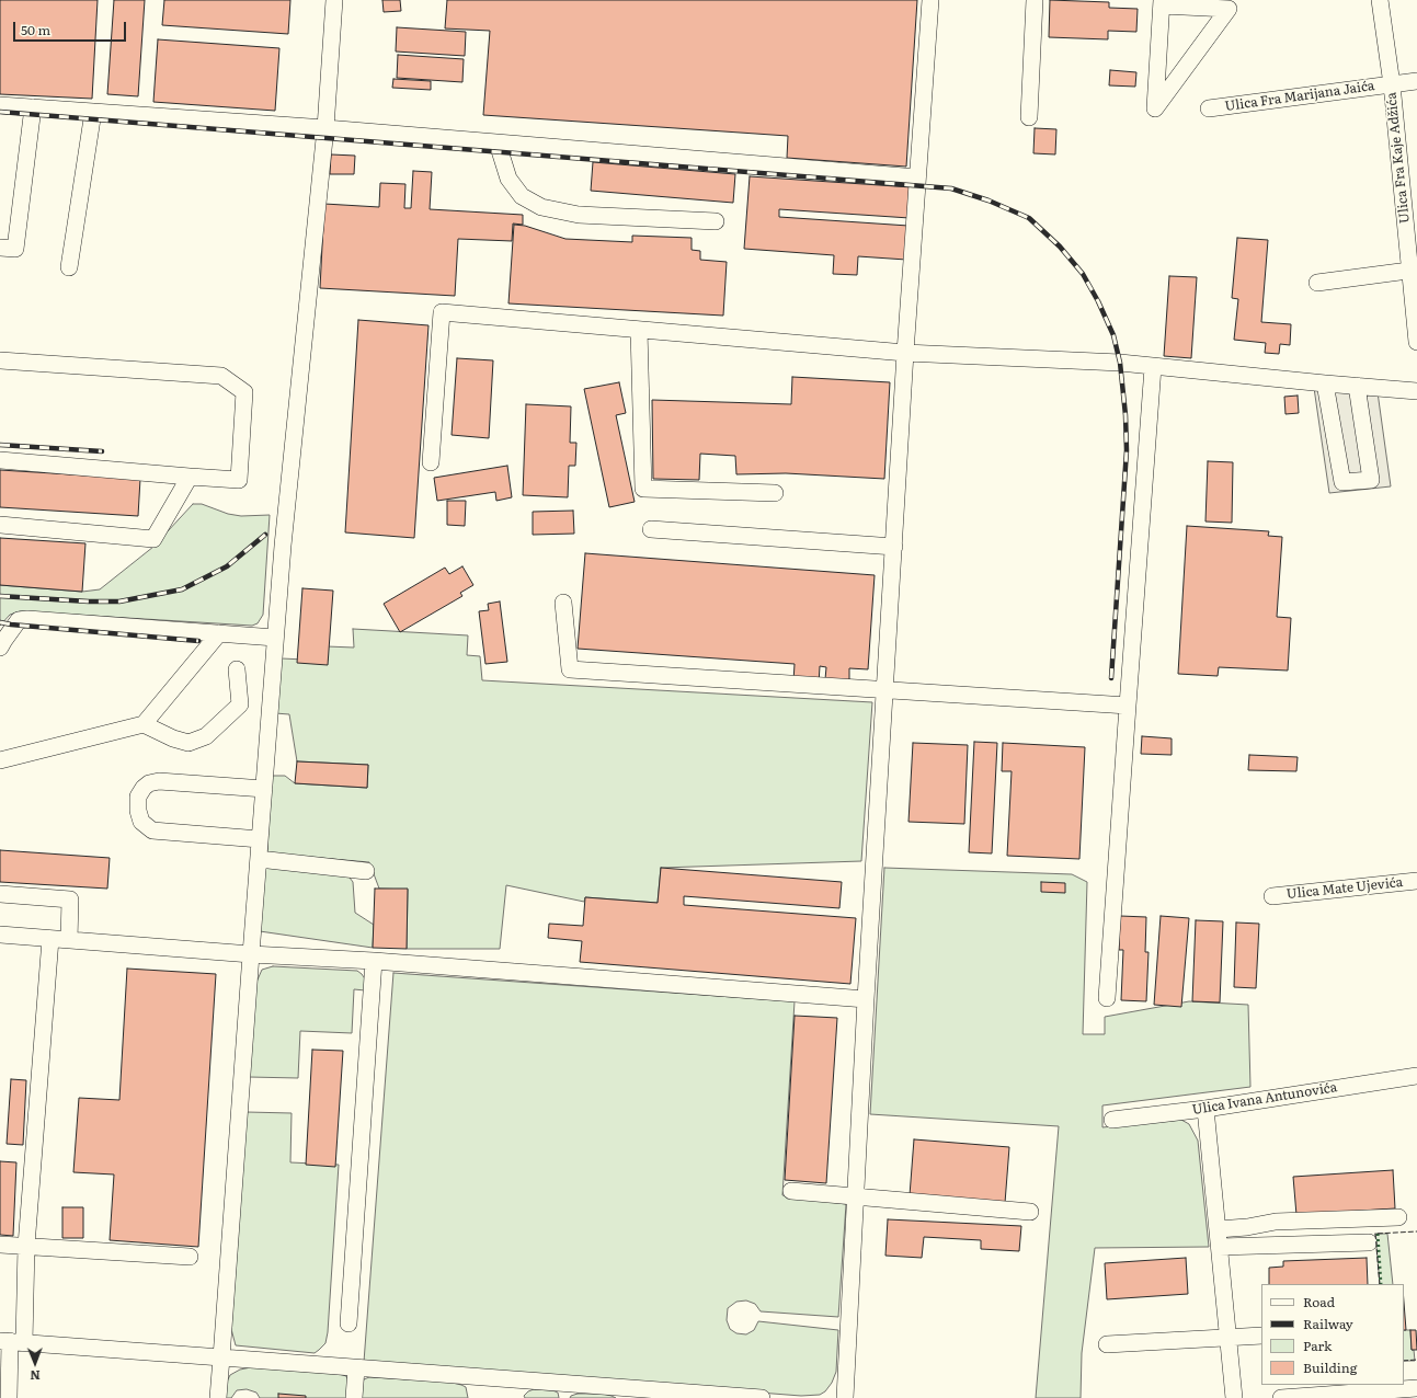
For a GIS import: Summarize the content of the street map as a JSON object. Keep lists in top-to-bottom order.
{
  "streets": {
    "street": [
      "Ulica Fra Marijana Jaića",
      "Ulica Fra Kaje Adžića",
      "Ulica Mate Ujevića",
      "Ulica Ivana Antunovića"
    ]
  },
  "crossings": [
    ["Ulica Fra Marijana Jaića", "Ulica Fra Kaje Adžića"]
  ],
  "legend": [
    "Road",
    "Railway",
    "Park",
    "Building"
  ],
  "scale_bar": "50 m",
  "north": "bottom"
}
